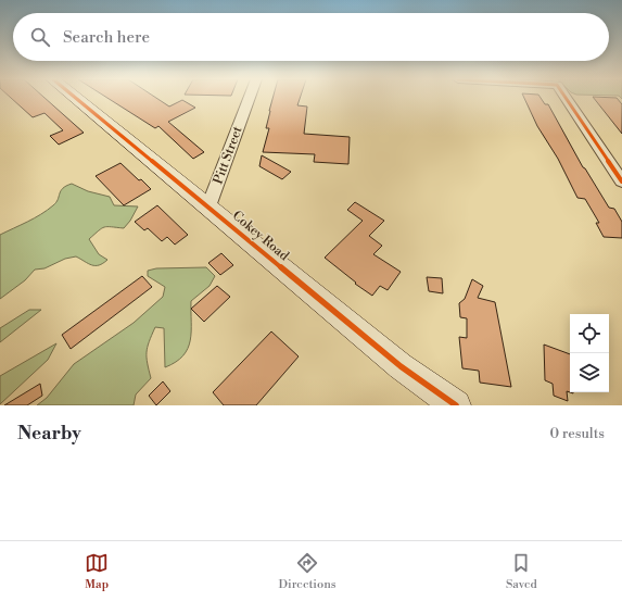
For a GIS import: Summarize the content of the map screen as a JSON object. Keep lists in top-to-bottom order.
{
  "streets": {
    "street": ["Pitt Street", "Cokey Road"]
  },
  "crossings": [
    ["Pitt Street", "Cokey Road"]
  ],
  "page": {
    "search": "Search here",
    "heading": ["Nearby", "0 results"],
    "nav": ["Map", "Directions", "Saved"]
  }
}
